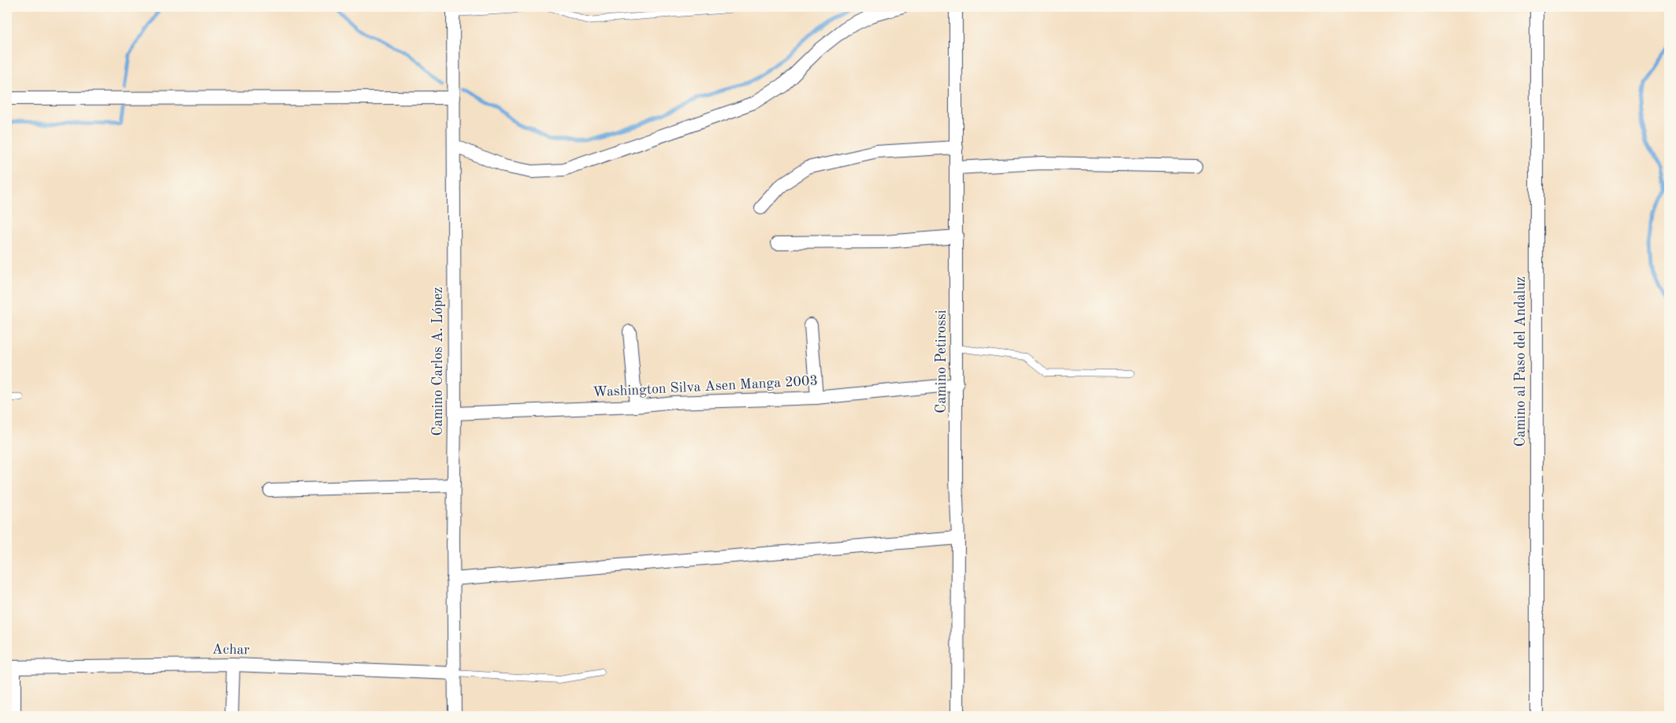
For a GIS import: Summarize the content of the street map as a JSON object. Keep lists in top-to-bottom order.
{
  "streets": {
    "street": [
      "Camino Carlos A. López",
      "Camino Petirossi",
      "Camino al Paso del Andaluz",
      "Washington Silva Asen Manga 2003",
      "Achar"
    ]
  },
  "crossings": [
    ["Camino Carlos A. López", "Washington Silva Asen Manga 2003"],
    ["Camino Carlos A. López", "Achar"],
    ["Camino Petirossi", "Washington Silva Asen Manga 2003"]
  ]
}
